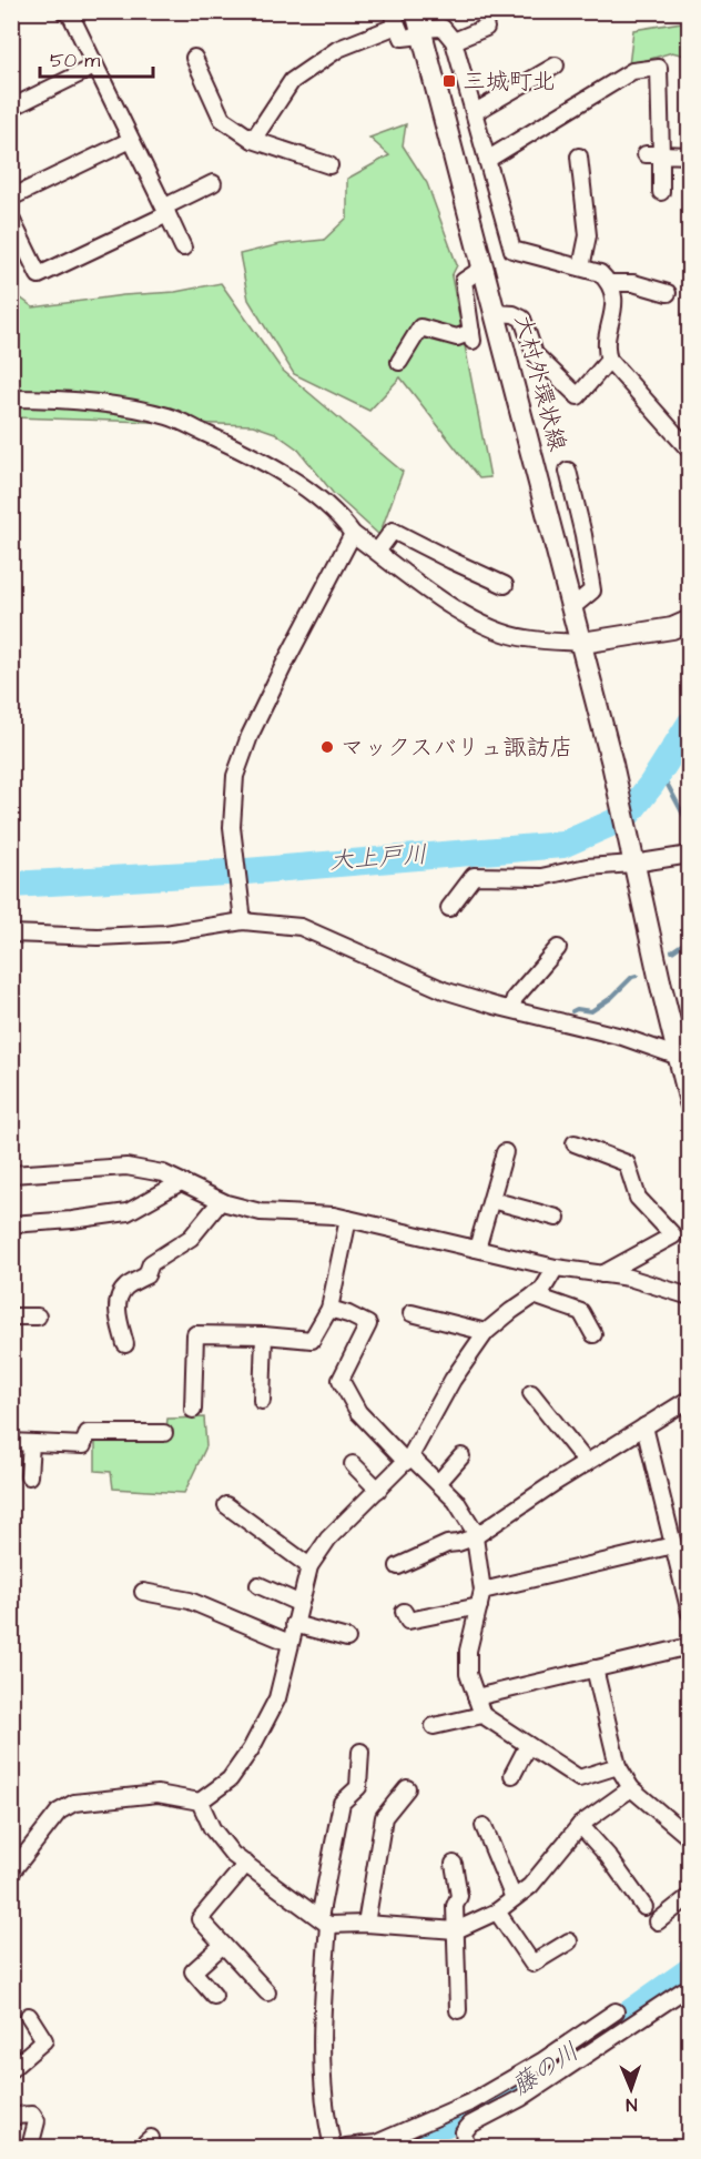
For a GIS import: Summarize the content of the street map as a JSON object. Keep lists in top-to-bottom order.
{
  "streets": {
    "main road": ["大村外環状線"]
  },
  "water": ["大上戸川", "藤の川"],
  "places": {
    "transit": ["三城町北"],
    "other": ["マックスバリュ諏訪店"]
  },
  "scale_bar": "50 m",
  "north": "bottom"
}
